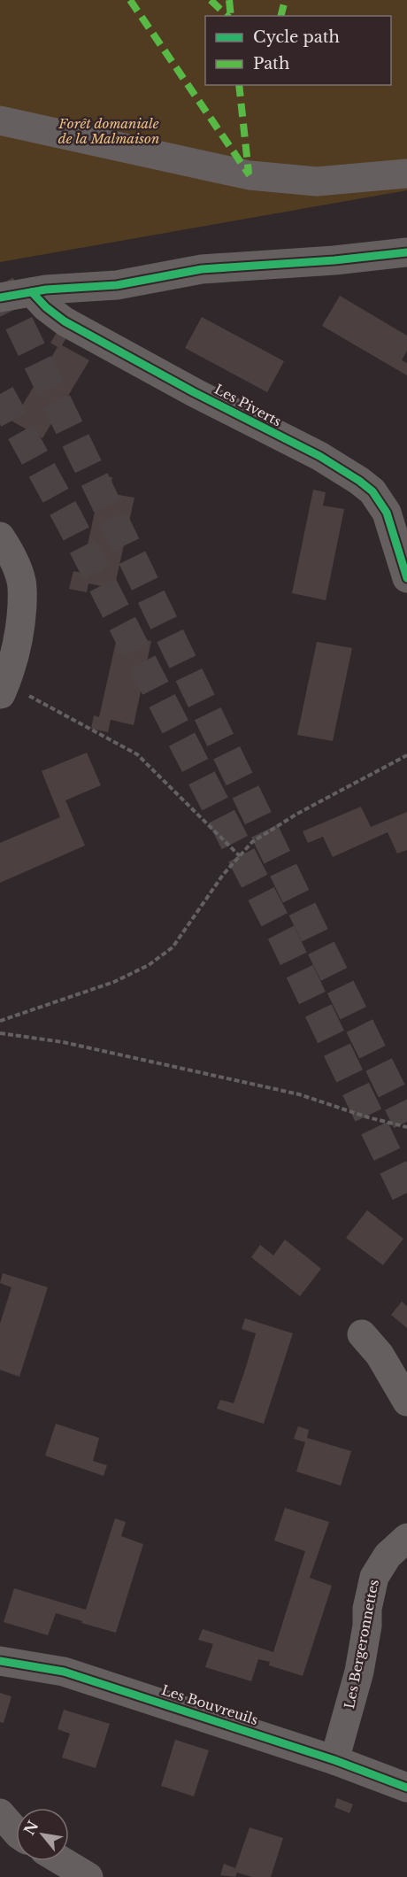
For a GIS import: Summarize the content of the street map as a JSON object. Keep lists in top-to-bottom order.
{
  "streets": {
    "street": ["Les Piverts", "Les Bergeronnettes", "Les Bouvreuils"]
  },
  "crossings": [
    ["Les Bergeronnettes", "Les Bouvreuils"]
  ],
  "parks": ["Forêt domaniale de la Malmaison"],
  "legend": ["Cycle path", "Path"],
  "north": "top left"
}
